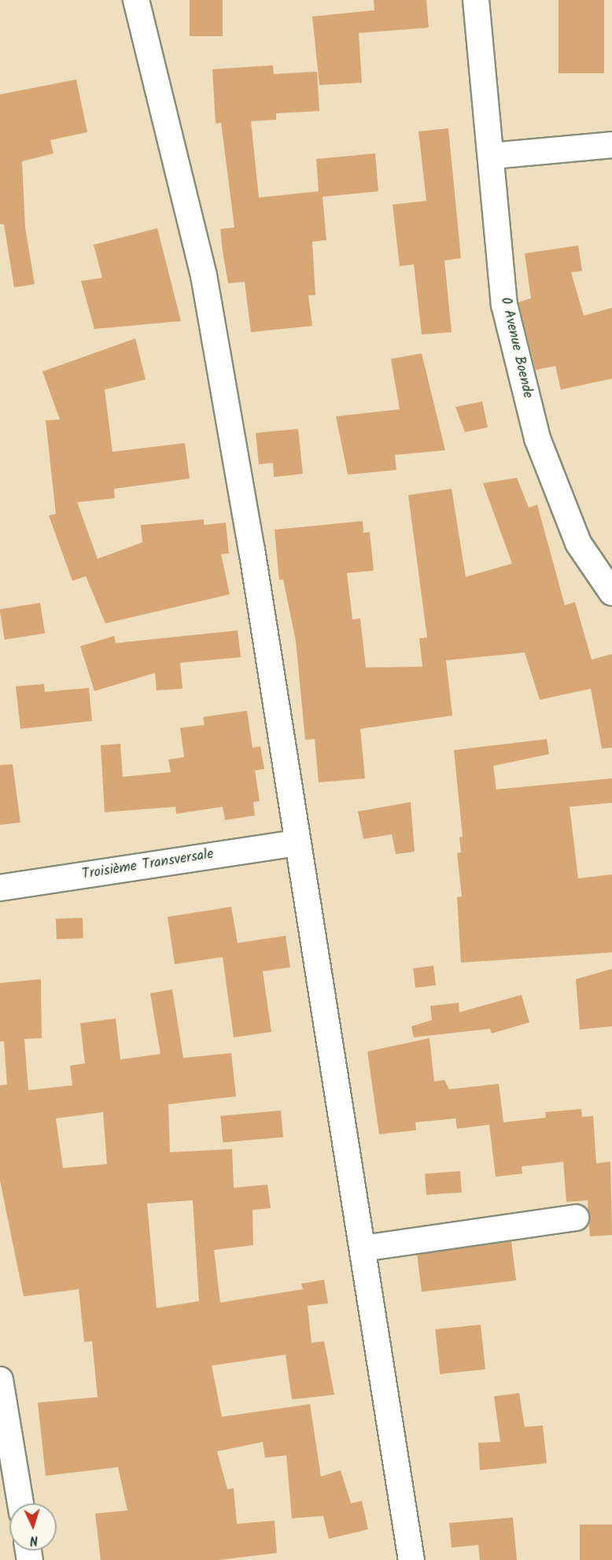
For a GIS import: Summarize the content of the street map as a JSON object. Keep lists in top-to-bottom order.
{
  "streets": {
    "street": ["0 Avenue Boende", "Troisième Transversale"]
  },
  "north": "bottom"
}
